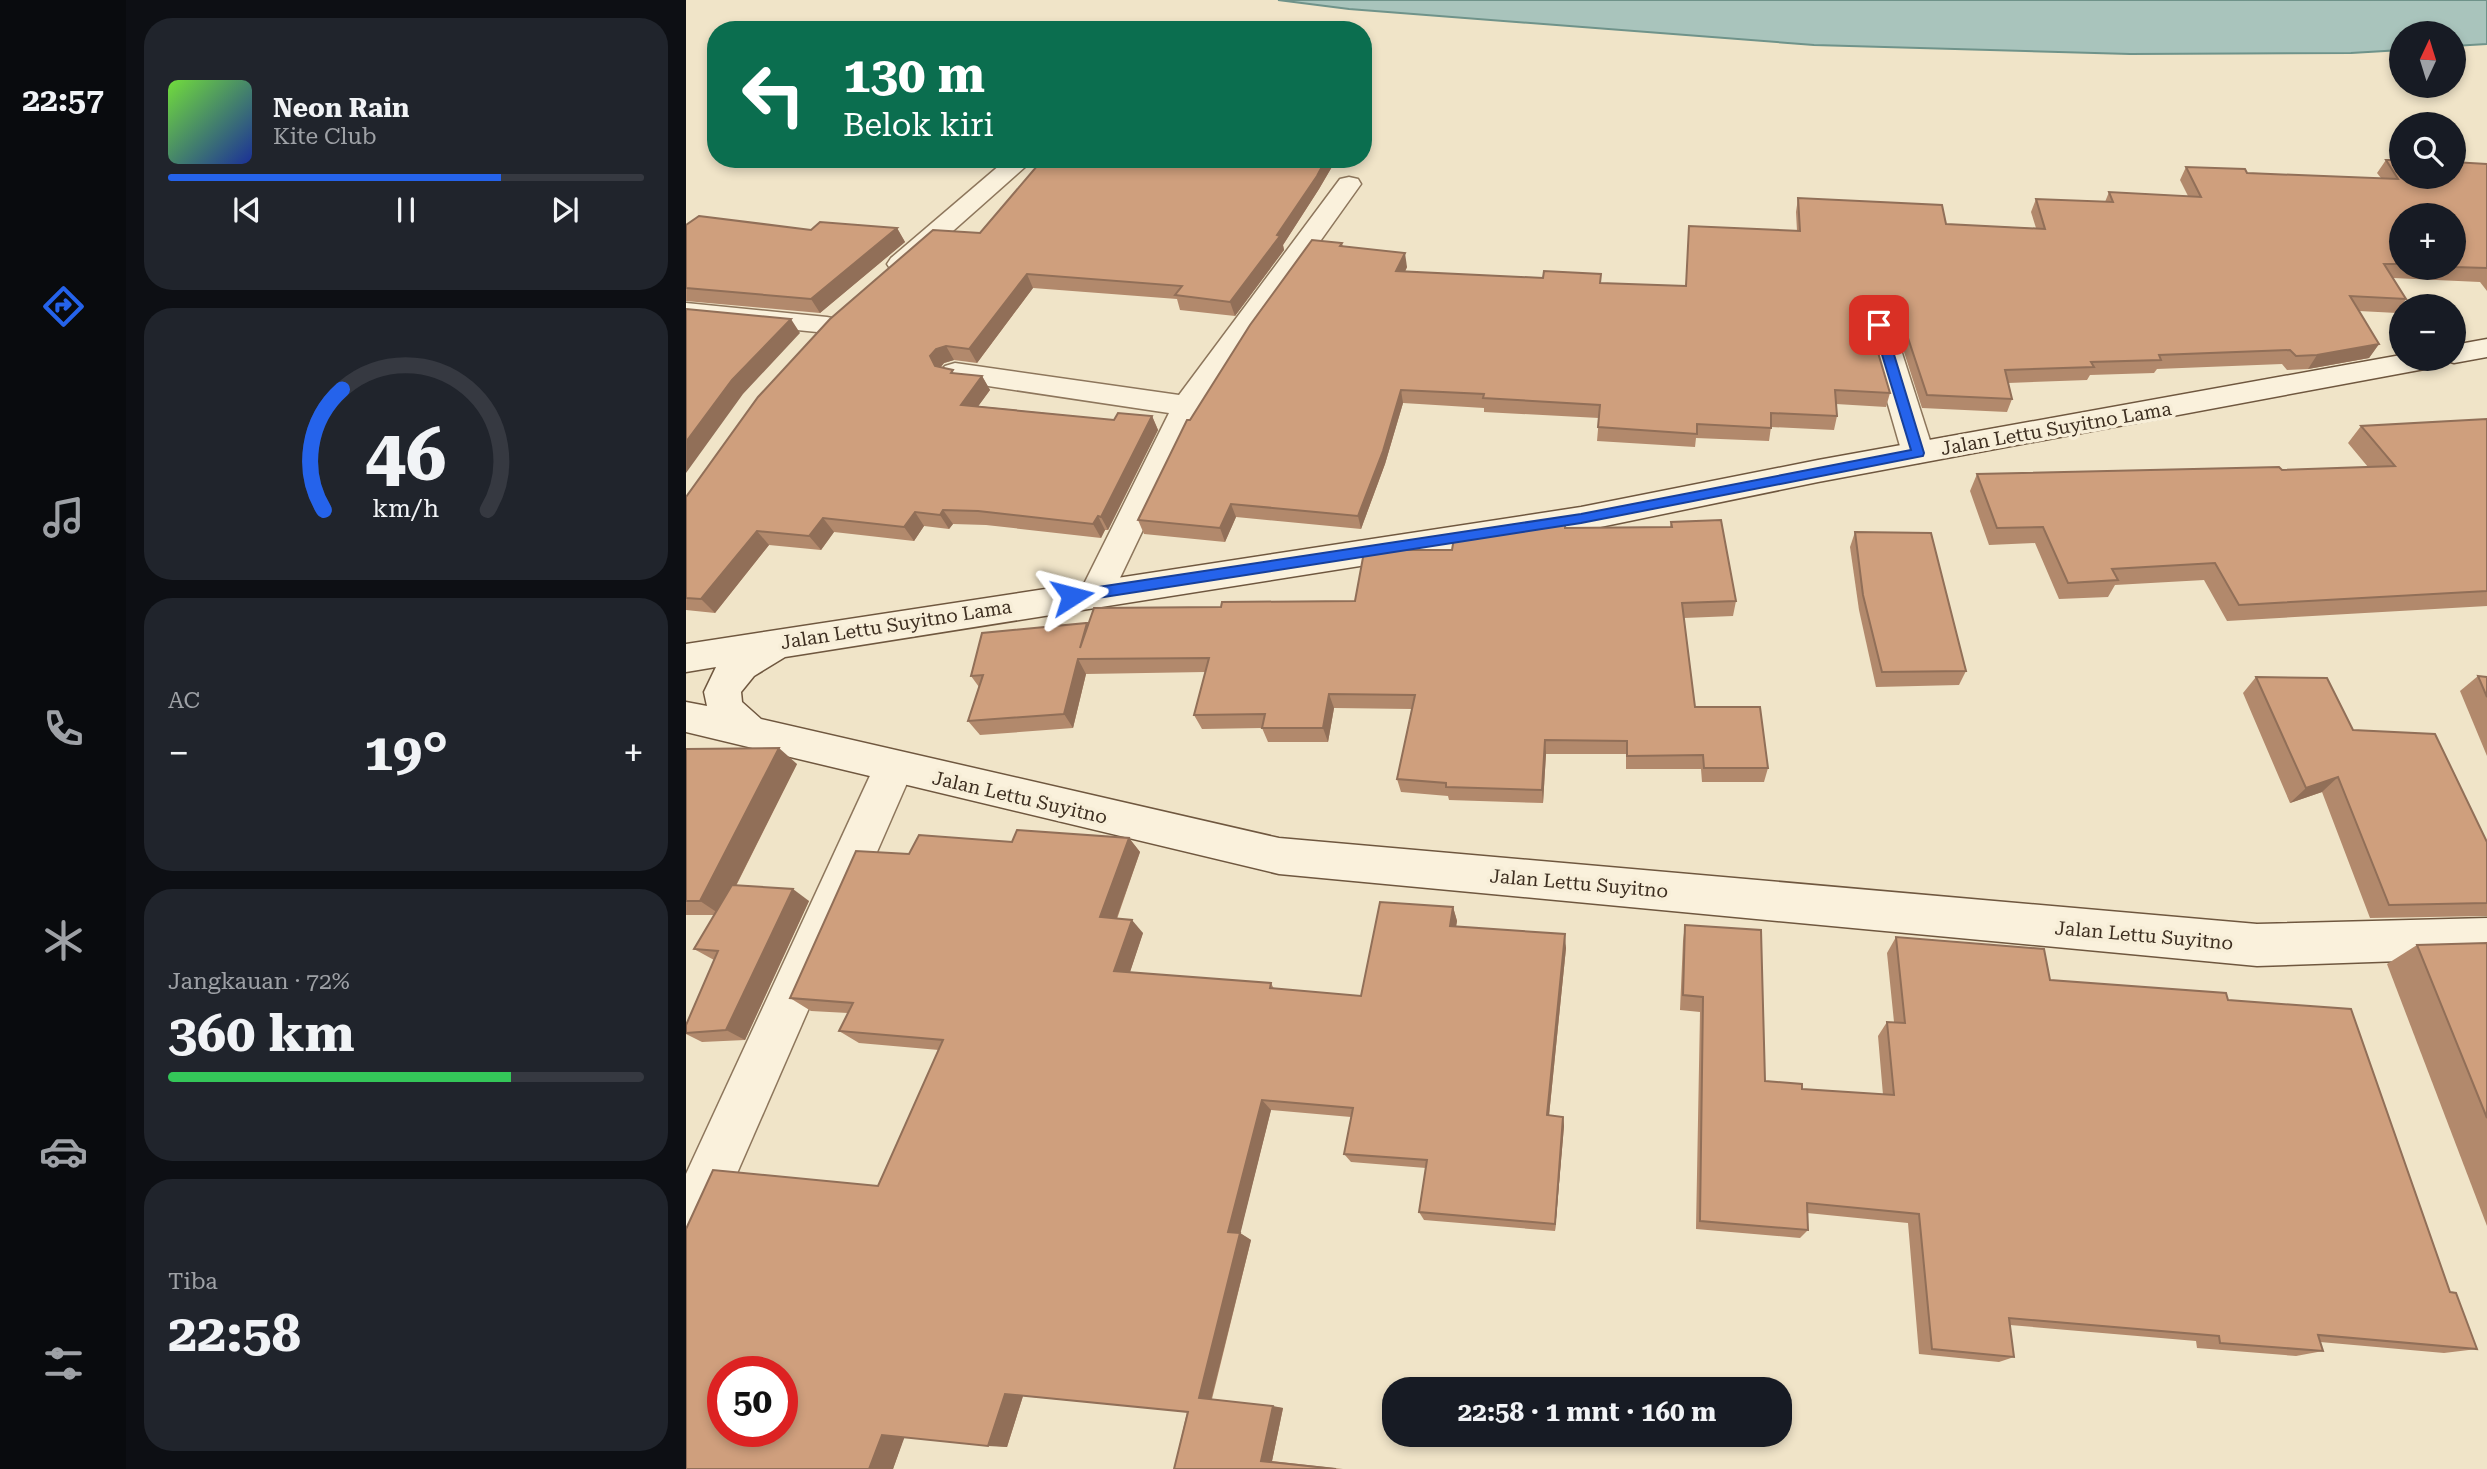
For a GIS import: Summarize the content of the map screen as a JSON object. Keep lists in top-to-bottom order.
{
  "streets": {
    "main road": ["Jalan Lettu Suyitno Lama", "Jalan Lettu Suyitno"]
  },
  "north": "top",
  "page": {
    "tabs": "22:57",
    "map_buttons": ["+", "−"],
    "turn": ["130 m", "Belok kiri"],
    "song": ["Neon Rain", "Kite Club"],
    "tile": [
      "AC",
      ["Jangkauan · 72%", "360 km"],
      ["Tiba", "22:58"]
    ],
    "heat": ["−", "19°", "+"],
    "limit": "50",
    "trip": "22:58 · 1 mnt · 160 m",
    "gauge": ["46", "km/h"]
  }
}
